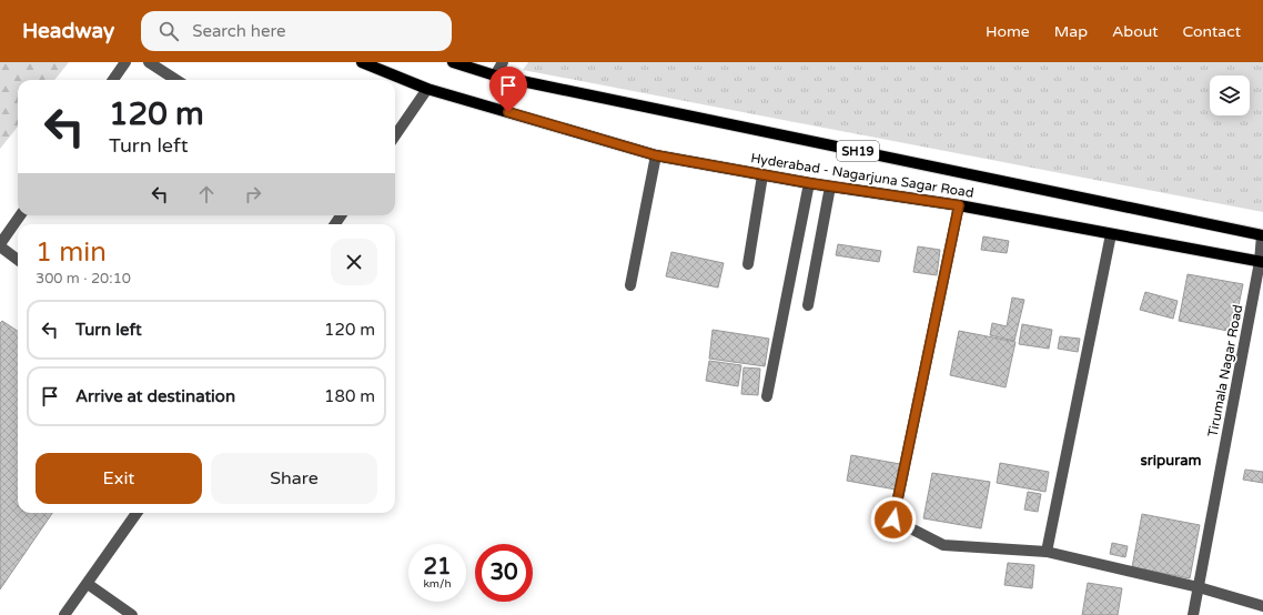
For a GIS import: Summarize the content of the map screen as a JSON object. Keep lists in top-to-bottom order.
{
  "streets": {
    "main road": ["SH19", "Hyderabad - Nagarjuna Sagar Road"],
    "street": ["Tirumala Nagar Road"]
  },
  "crossings": [
    ["Hyderabad - Nagarjuna Sagar Road", "Tirumala Nagar Road"]
  ],
  "districts": ["sripuram"],
  "page": {
    "header": "Headway",
    "search": "Search here",
    "nav": [
      "Home",
      "Map",
      "About",
      "Contact"
    ],
    "turn": ["120 m", "Turn left"],
    "heading": ["1 min", "300 m · 20:10"],
    "list": [
      {
        "name": "Turn left",
        "value": "120 m"
      },
      {
        "name": "Arrive at destination",
        "value": "180 m"
      }
    ],
    "buttons": ["Exit", "Share"],
    "speed": "21 km/h",
    "limit": "30"
  }
}
